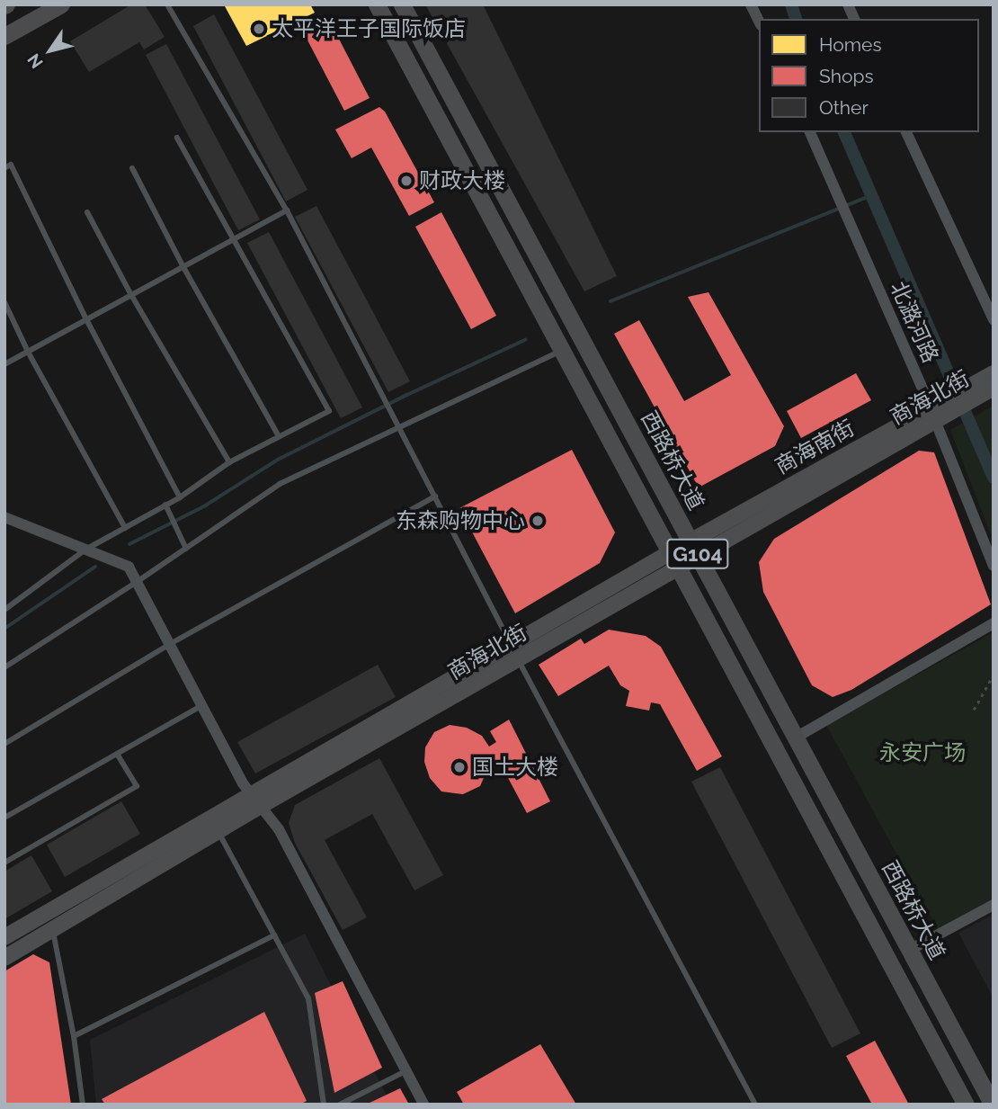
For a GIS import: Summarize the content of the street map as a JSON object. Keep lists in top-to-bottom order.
{
  "streets": {
    "main road": ["商海北街", "西路桥大道", "G104"],
    "street": ["北潞河路"]
  },
  "crossings": [
    ["北潞河路", "商海北街"],
    ["商海北街", "西路桥大道"]
  ],
  "parks": ["永安广场"],
  "places": [
    "太平洋王子国际饭店",
    "财政大楼",
    "东森购物中心",
    "国土大楼"
  ],
  "legend": ["Homes", "Shops", "Other"],
  "north": "bottom left"
}
